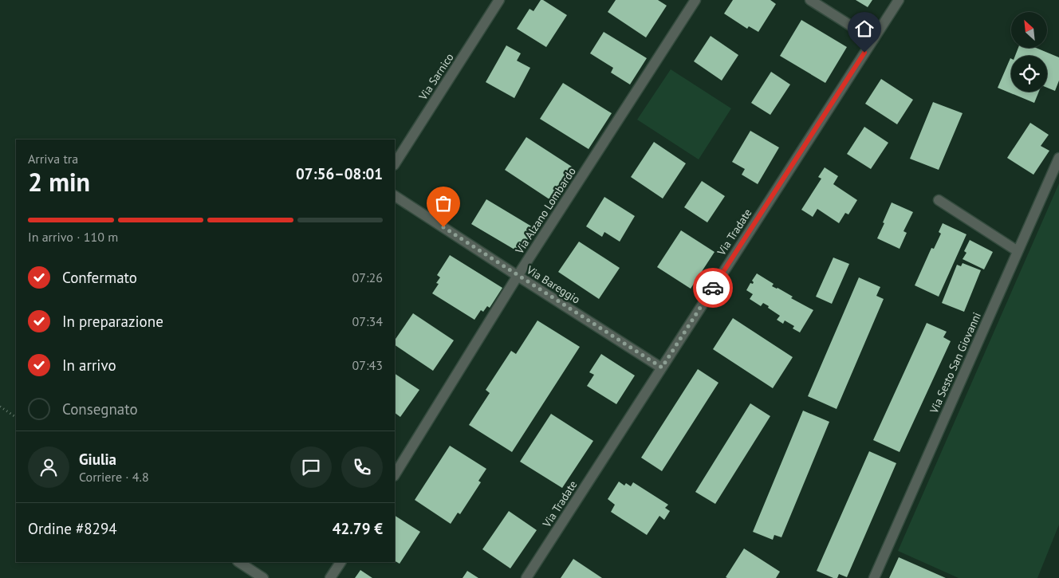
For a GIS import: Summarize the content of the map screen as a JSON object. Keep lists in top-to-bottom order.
{
  "streets": {
    "street": [
      "Via Sarnico",
      "Via Alzano Lombardo",
      "Via Tradate",
      "Via Bareggio",
      "Via Sesto San Giovanni"
    ]
  },
  "crossings": [
    ["Via Alzano Lombardo", "Via Bareggio"],
    ["Via Tradate", "Via Bareggio"]
  ],
  "north": "top left",
  "page": {
    "heading": ["2 min", "Arriva tra", "07:56–08:01"],
    "panel": [
      "Giulia",
      "Corriere · 4.8",
      "Ordine #8294",
      "42.79 €"
    ],
    "bar": "In arrivo · 110 m",
    "list": [
      ["Confermato", "07:26"],
      ["In preparazione", "07:34"],
      ["In arrivo", "07:43"],
      "Consegnato"
    ]
  }
}
